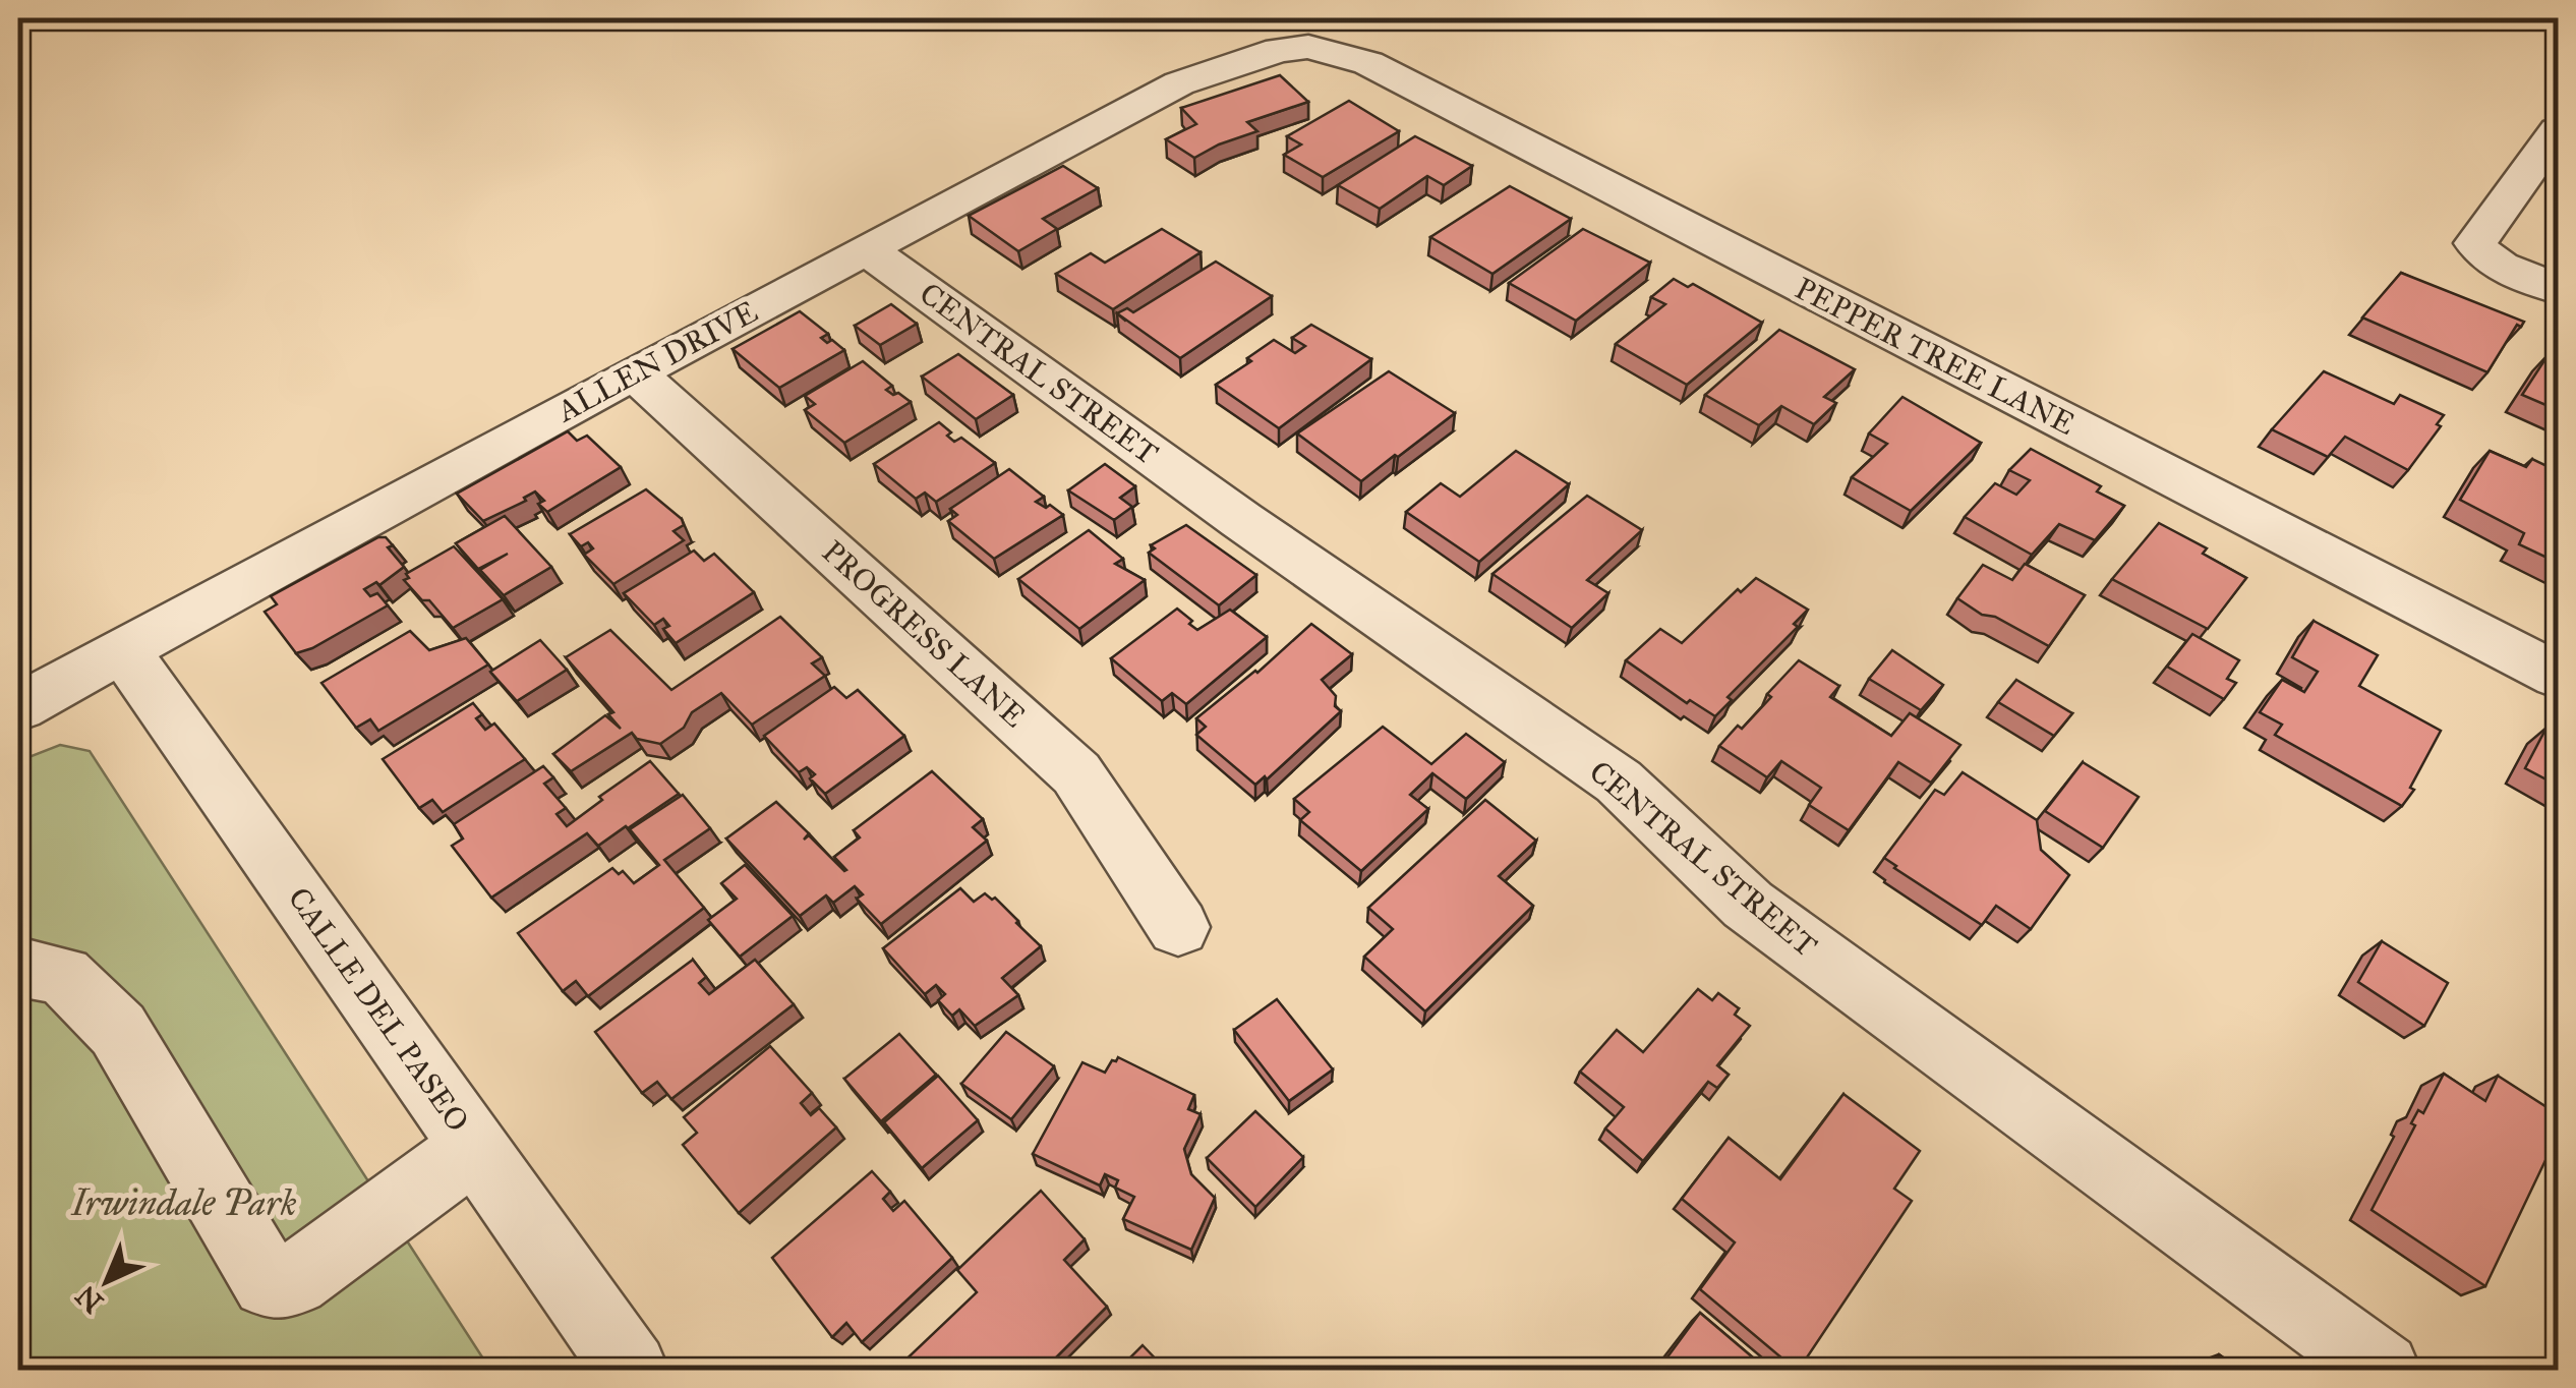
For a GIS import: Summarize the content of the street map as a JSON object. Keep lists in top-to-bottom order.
{
  "streets": {
    "street": [
      "PEPPER TREE LANE",
      "ALLEN DRIVE",
      "CENTRAL STREET",
      "PROGRESS LANE",
      "CALLE DEL PASEO"
    ]
  },
  "crossings": [
    ["PEPPER TREE LANE", "ALLEN DRIVE"],
    ["ALLEN DRIVE", "CENTRAL STREET"],
    ["ALLEN DRIVE", "PROGRESS LANE"],
    ["ALLEN DRIVE", "CALLE DEL PASEO"]
  ],
  "parks": ["Irwindale Park"],
  "north": "bottom left"
}
